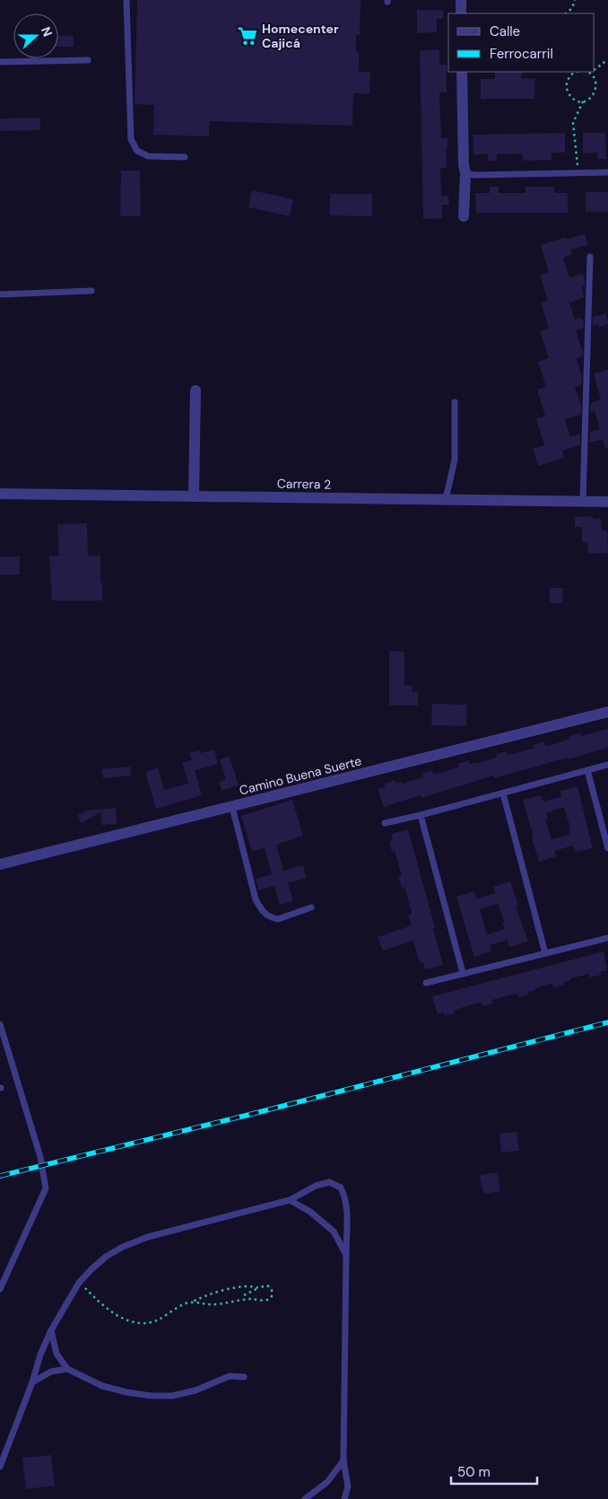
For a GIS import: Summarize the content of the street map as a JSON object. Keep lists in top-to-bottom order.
{
  "streets": {
    "street": ["Carrera 2", "Camino Buena Suerte"]
  },
  "places": {
    "supermarket": ["Homecenter Cajicá"]
  },
  "legend": ["Calle", "Ferrocarril"],
  "scale_bar": "50 m",
  "north": "right"
}
